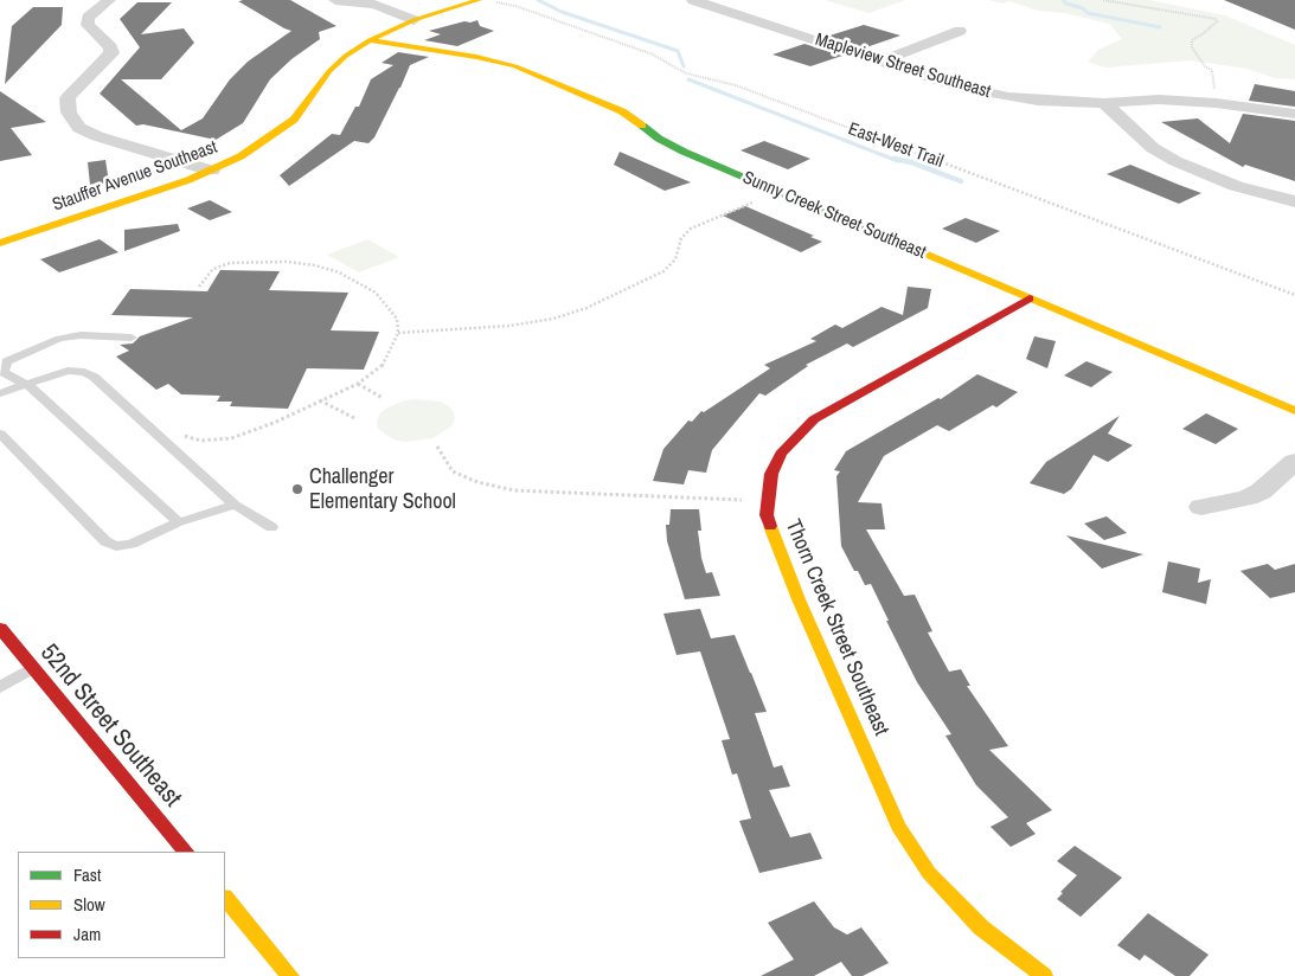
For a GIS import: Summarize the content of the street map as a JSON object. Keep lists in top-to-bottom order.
{
  "streets": {
    "street": [
      "Mapleview Street Southeast",
      "Stauffer Avenue Southeast",
      "Sunny Creek Street Southeast",
      "Thorn Creek Street Southeast",
      "52nd Street Southeast"
    ],
    "path": ["East-West Trail"]
  },
  "crossings": [
    ["Stauffer Avenue Southeast", "Sunny Creek Street Southeast"],
    ["Sunny Creek Street Southeast", "Thorn Creek Street Southeast"]
  ],
  "places": ["Challenger Elementary School"],
  "legend": ["Fast", "Slow", "Jam"]
}
